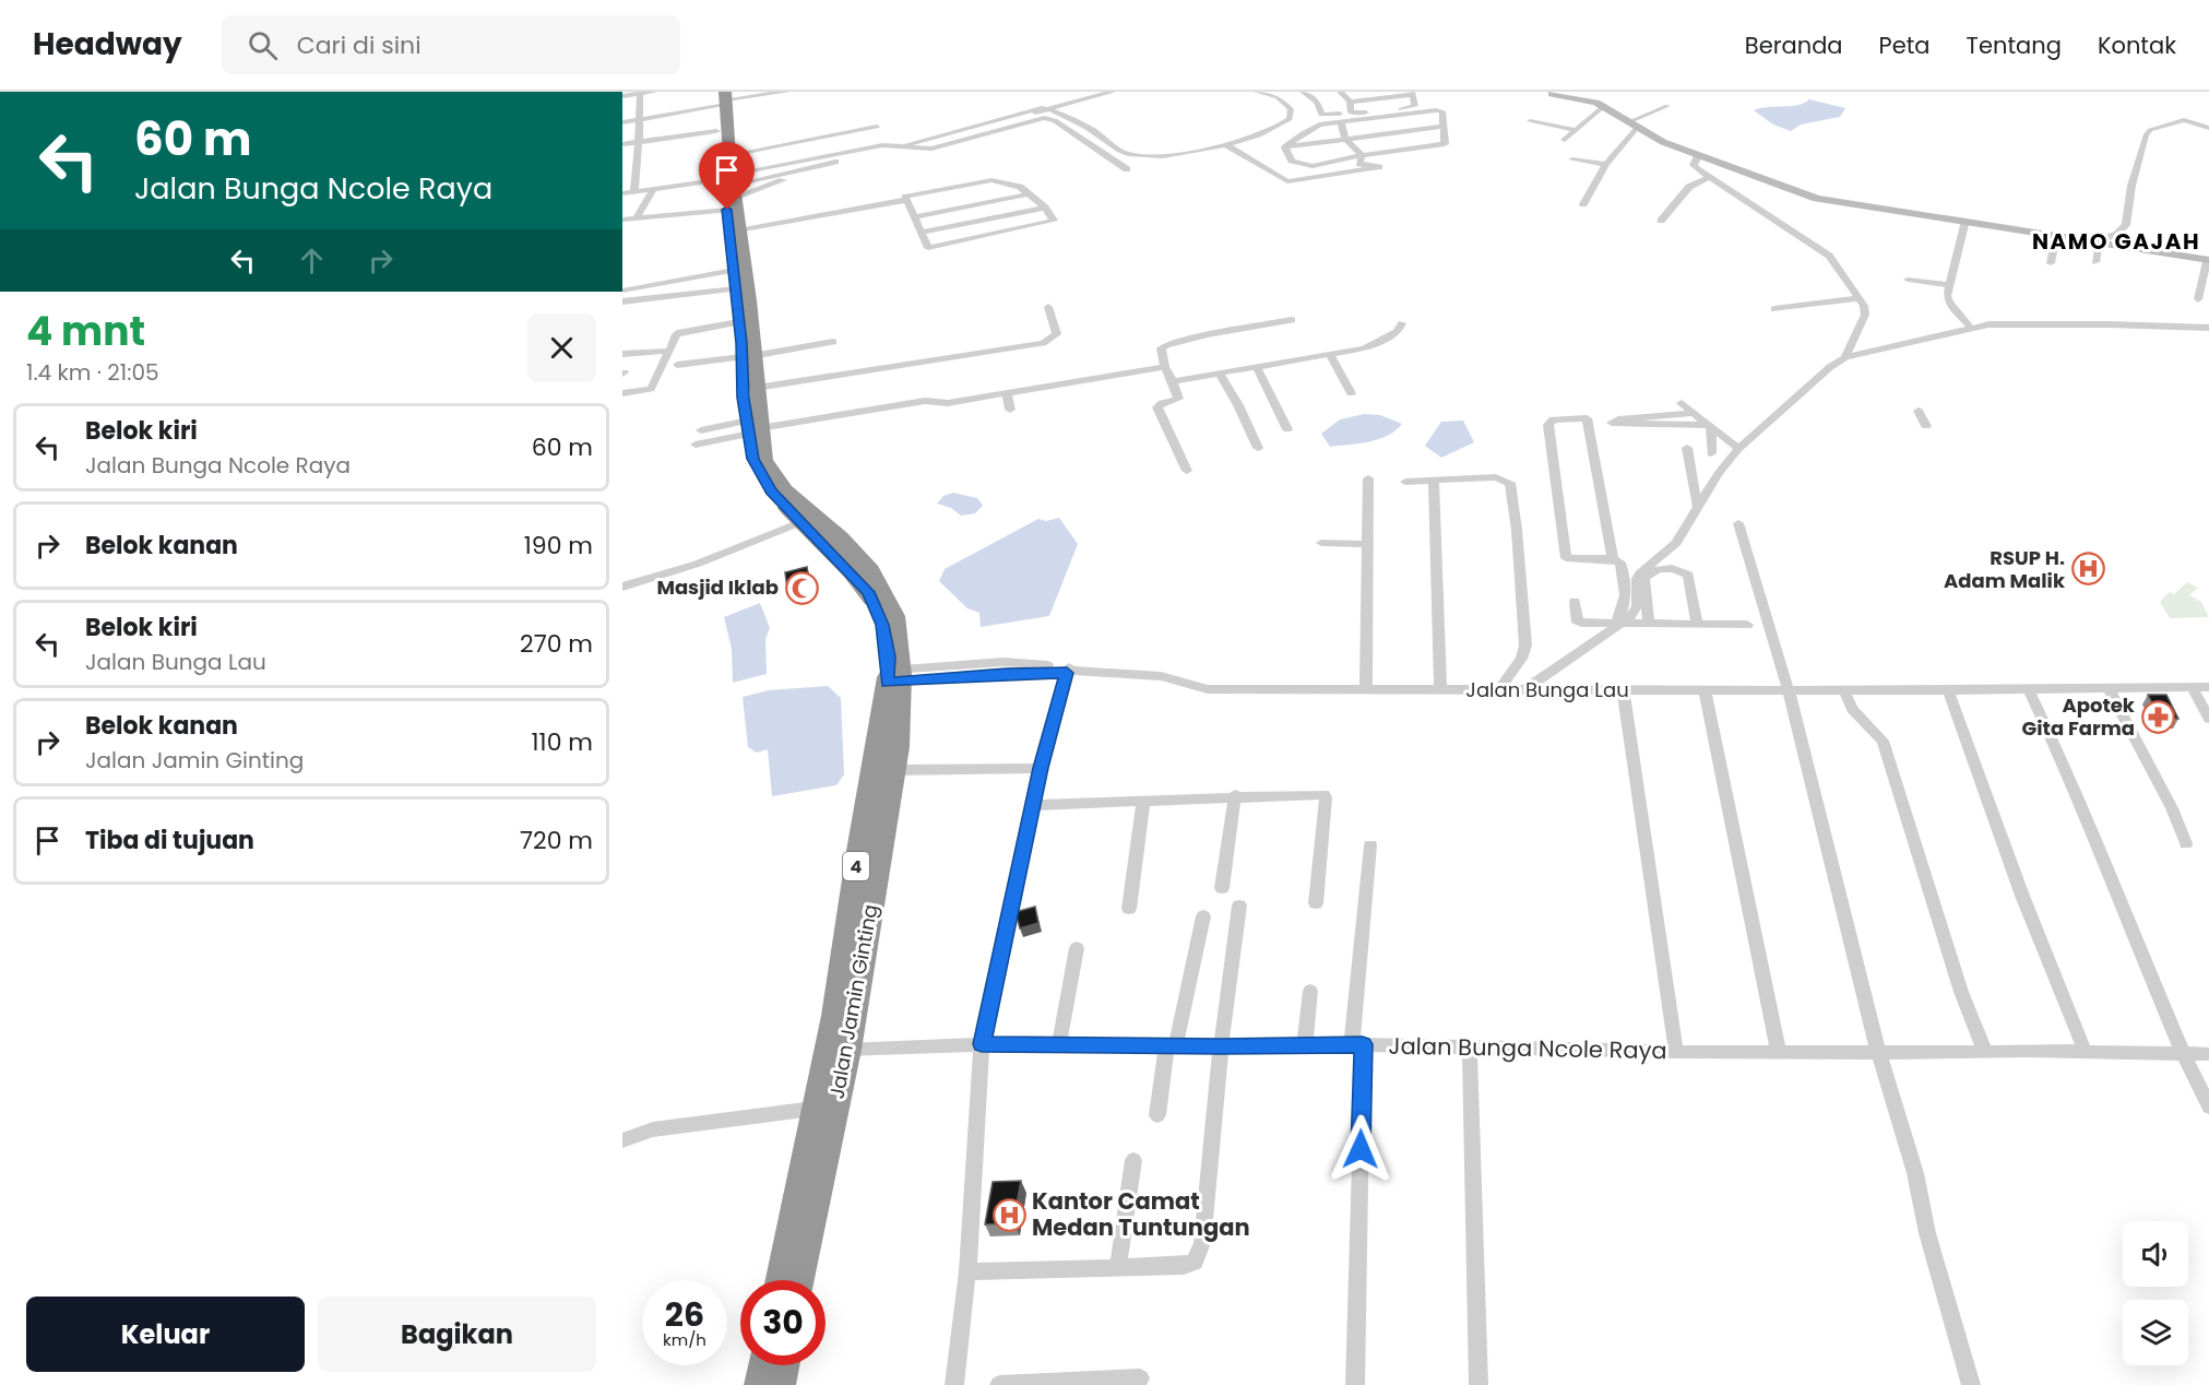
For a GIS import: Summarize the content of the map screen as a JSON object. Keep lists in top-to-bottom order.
{
  "streets": {
    "highway": ["4", "Jalan Jamin Ginting"],
    "street": ["Jalan Bunga Lau", "Jalan Bunga Ncole Raya"]
  },
  "crossings": [
    ["Jalan Bunga Lau", "Jalan Jamin Ginting"],
    ["Jalan Jamin Ginting", "Jalan Bunga Ncole Raya"]
  ],
  "districts": ["NAMO GAJAH"],
  "places": {
    "hospital": ["RSUP H. Adam Malik", "Kantor Camat Medan Tuntungan"],
    "mosque": ["Masjid Iklab"],
    "pharmacy": ["Apotek Gita Farma"]
  },
  "page": {
    "header": "Headway",
    "search": "Cari di sini",
    "nav": [
      "Beranda",
      "Peta",
      "Tentang",
      "Kontak"
    ],
    "turn": ["60 m", "Jalan Bunga Ncole Raya"],
    "heading": ["4 mnt", "1.4 km · 21:05"],
    "list": [
      {
        "name": "Belok kiri",
        "note": "Jalan Bunga Ncole Raya",
        "value": "60 m"
      },
      {
        "name": "Belok kanan",
        "value": "190 m"
      },
      {
        "name": "Belok kiri",
        "note": "Jalan Bunga Lau",
        "value": "270 m"
      },
      {
        "name": "Belok kanan",
        "note": "Jalan Jamin Ginting",
        "value": "110 m"
      },
      {
        "name": "Tiba di tujuan",
        "value": "720 m"
      }
    ],
    "speed": "26 km/h",
    "limit": "30",
    "buttons": ["Keluar", "Bagikan"]
  }
}
